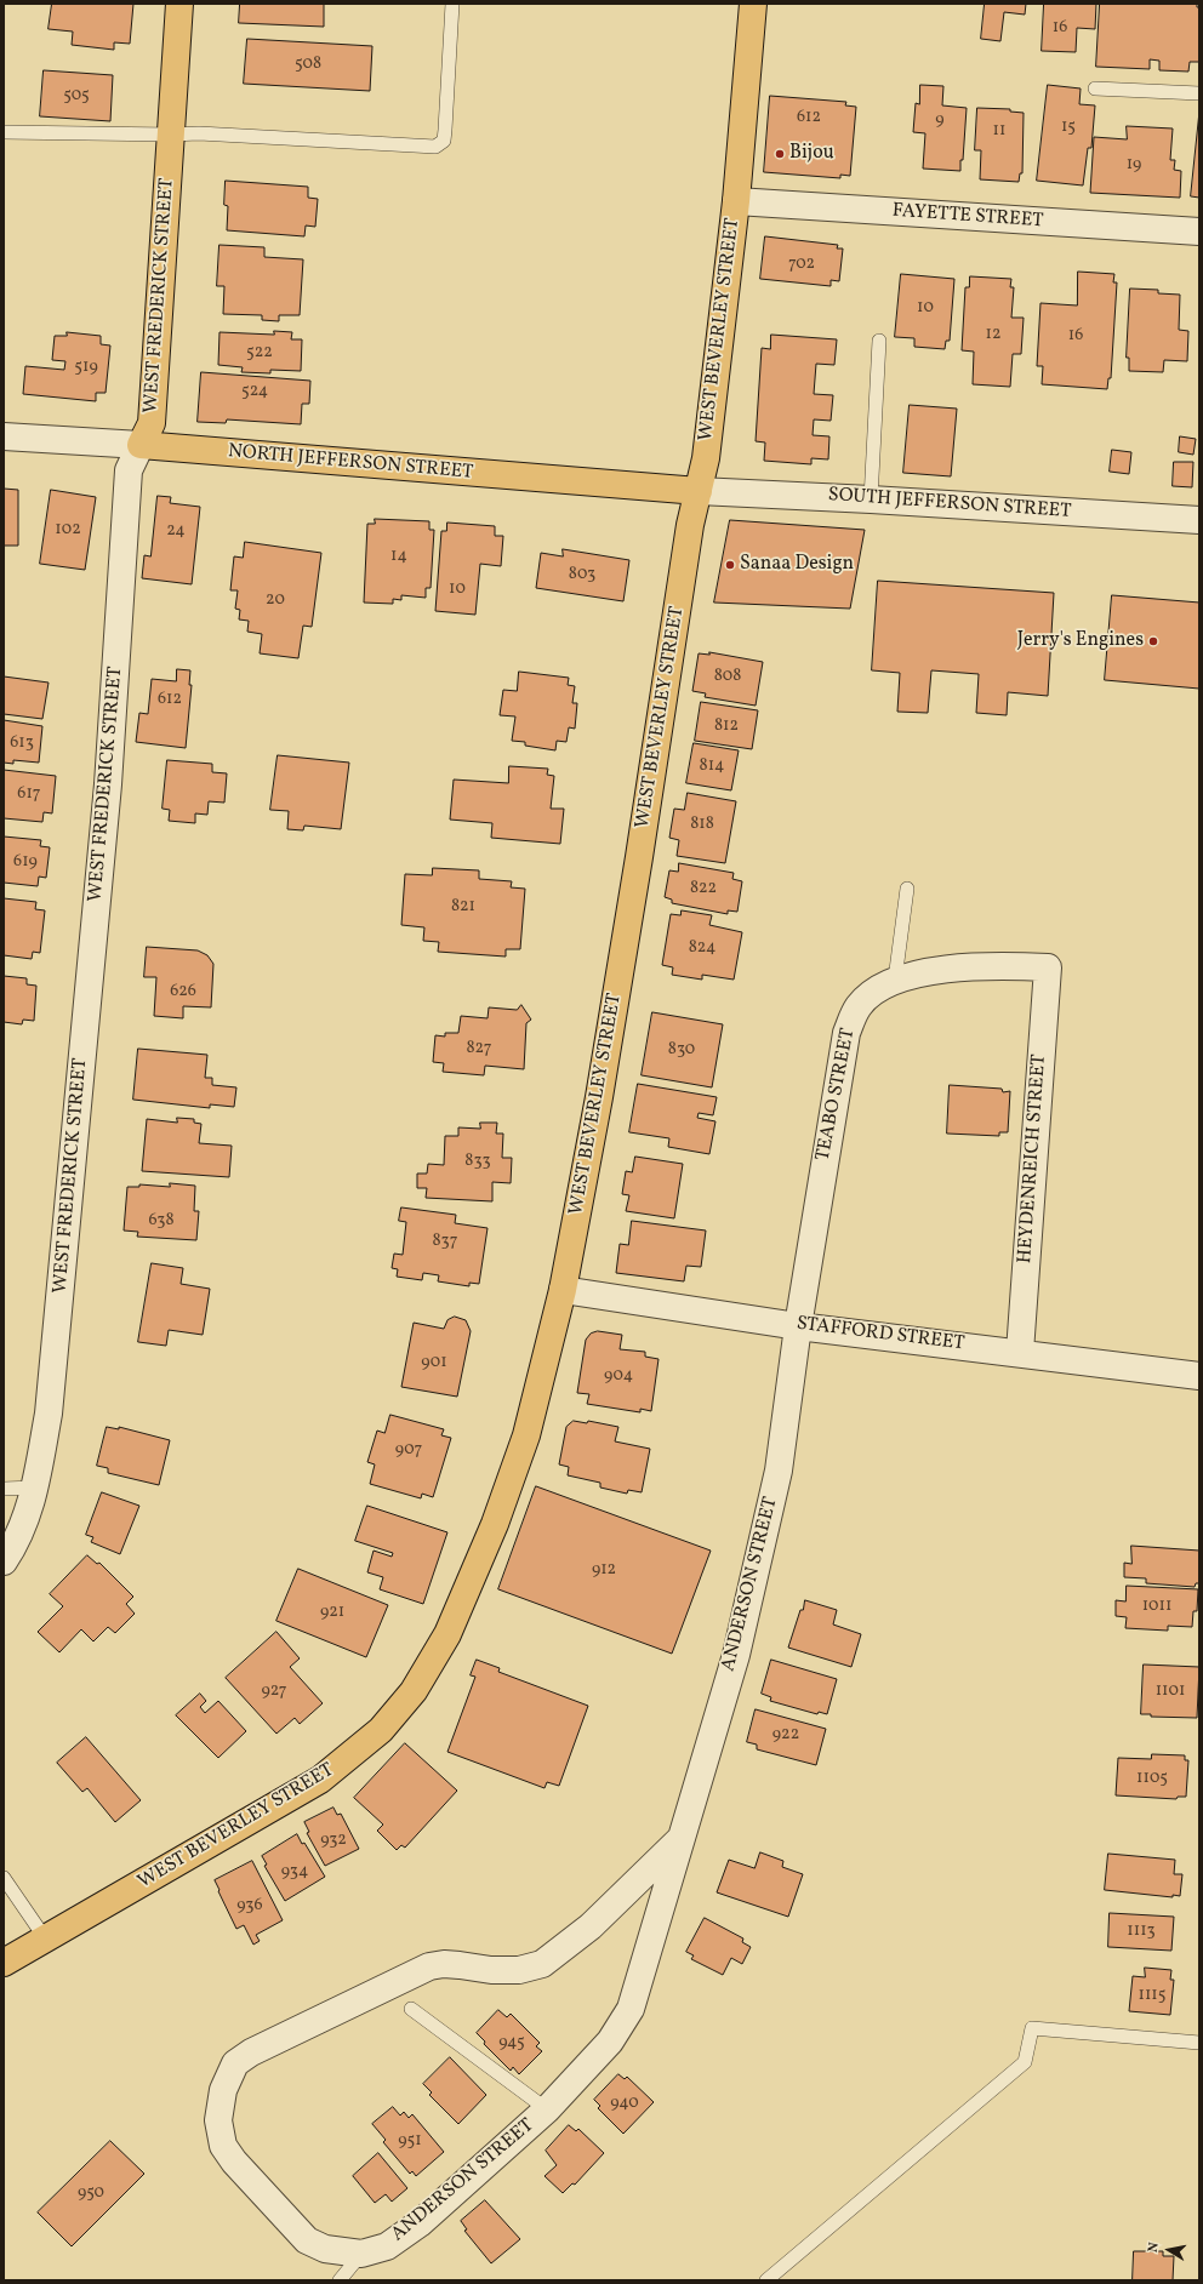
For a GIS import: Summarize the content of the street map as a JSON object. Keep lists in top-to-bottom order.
{
  "streets": {
    "main road": ["WEST FREDERICK STREET", "WEST BEVERLEY STREET", "NORTH JEFFERSON STREET"],
    "street": [
      "FAYETTE STREET",
      "SOUTH JEFFERSON STREET",
      "TEABO STREET",
      "HEYDENREICH STREET",
      "STAFFORD STREET",
      "ANDERSON STREET"
    ]
  },
  "crossings": [
    ["FAYETTE STREET", "WEST BEVERLEY STREET"],
    ["WEST FREDERICK STREET", "NORTH JEFFERSON STREET"],
    ["WEST BEVERLEY STREET", "NORTH JEFFERSON STREET"],
    ["WEST BEVERLEY STREET", "SOUTH JEFFERSON STREET"],
    ["WEST BEVERLEY STREET", "STAFFORD STREET"],
    ["NORTH JEFFERSON STREET", "SOUTH JEFFERSON STREET"],
    ["TEABO STREET", "HEYDENREICH STREET"],
    ["TEABO STREET", "STAFFORD STREET"],
    ["TEABO STREET", "ANDERSON STREET"],
    ["HEYDENREICH STREET", "STAFFORD STREET"],
    ["STAFFORD STREET", "ANDERSON STREET"]
  ],
  "places": ["Bijou", "Sanaa Design", "Jerry's Engines"],
  "house_numbers": [
    "16",
    "508",
    "505",
    "612",
    "9",
    "15",
    "11",
    "19",
    "702",
    "10",
    "12",
    "16",
    "522",
    "519",
    "524",
    "102",
    "24",
    "14",
    "803",
    "10",
    "20",
    "808",
    "612",
    "812",
    "613",
    "814",
    "617",
    "818",
    "619",
    "822",
    "821",
    "824",
    "626",
    "827",
    "830",
    "833",
    "638",
    "837",
    "901",
    "904",
    "907",
    "912",
    "1011",
    "921",
    "927",
    "1101",
    "922",
    "1105",
    "932",
    "934",
    "936",
    "1113",
    "1115",
    "945",
    "940",
    "951",
    "950"
  ],
  "north": "left"
}
